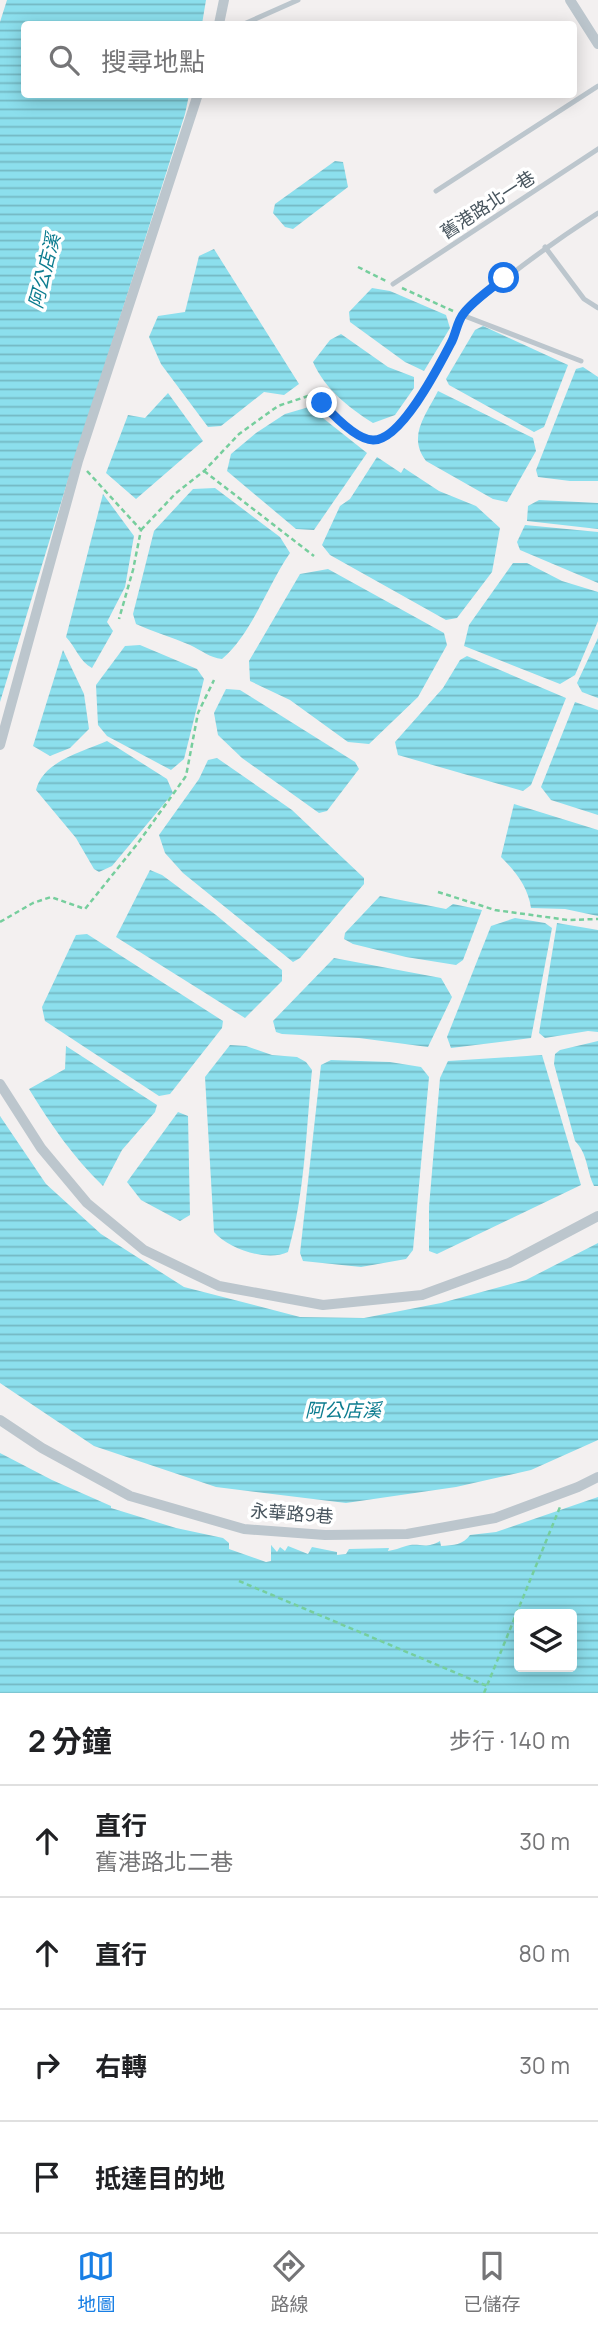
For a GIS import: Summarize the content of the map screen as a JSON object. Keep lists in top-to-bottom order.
{
  "streets": {
    "street": ["永華路9巷"],
    "lane": ["舊港路北一巷"]
  },
  "water": ["阿公店溪"],
  "page": {
    "search": "搜尋地點",
    "heading": ["2 分鐘", "步行 · 140 m"],
    "list": [
      ["直行", "舊港路北二巷", "30 m"],
      ["直行", "80 m"],
      ["右轉", "30 m"],
      "抵達目的地"
    ],
    "nav": ["地圖", "路線", "已儲存"]
  }
}
